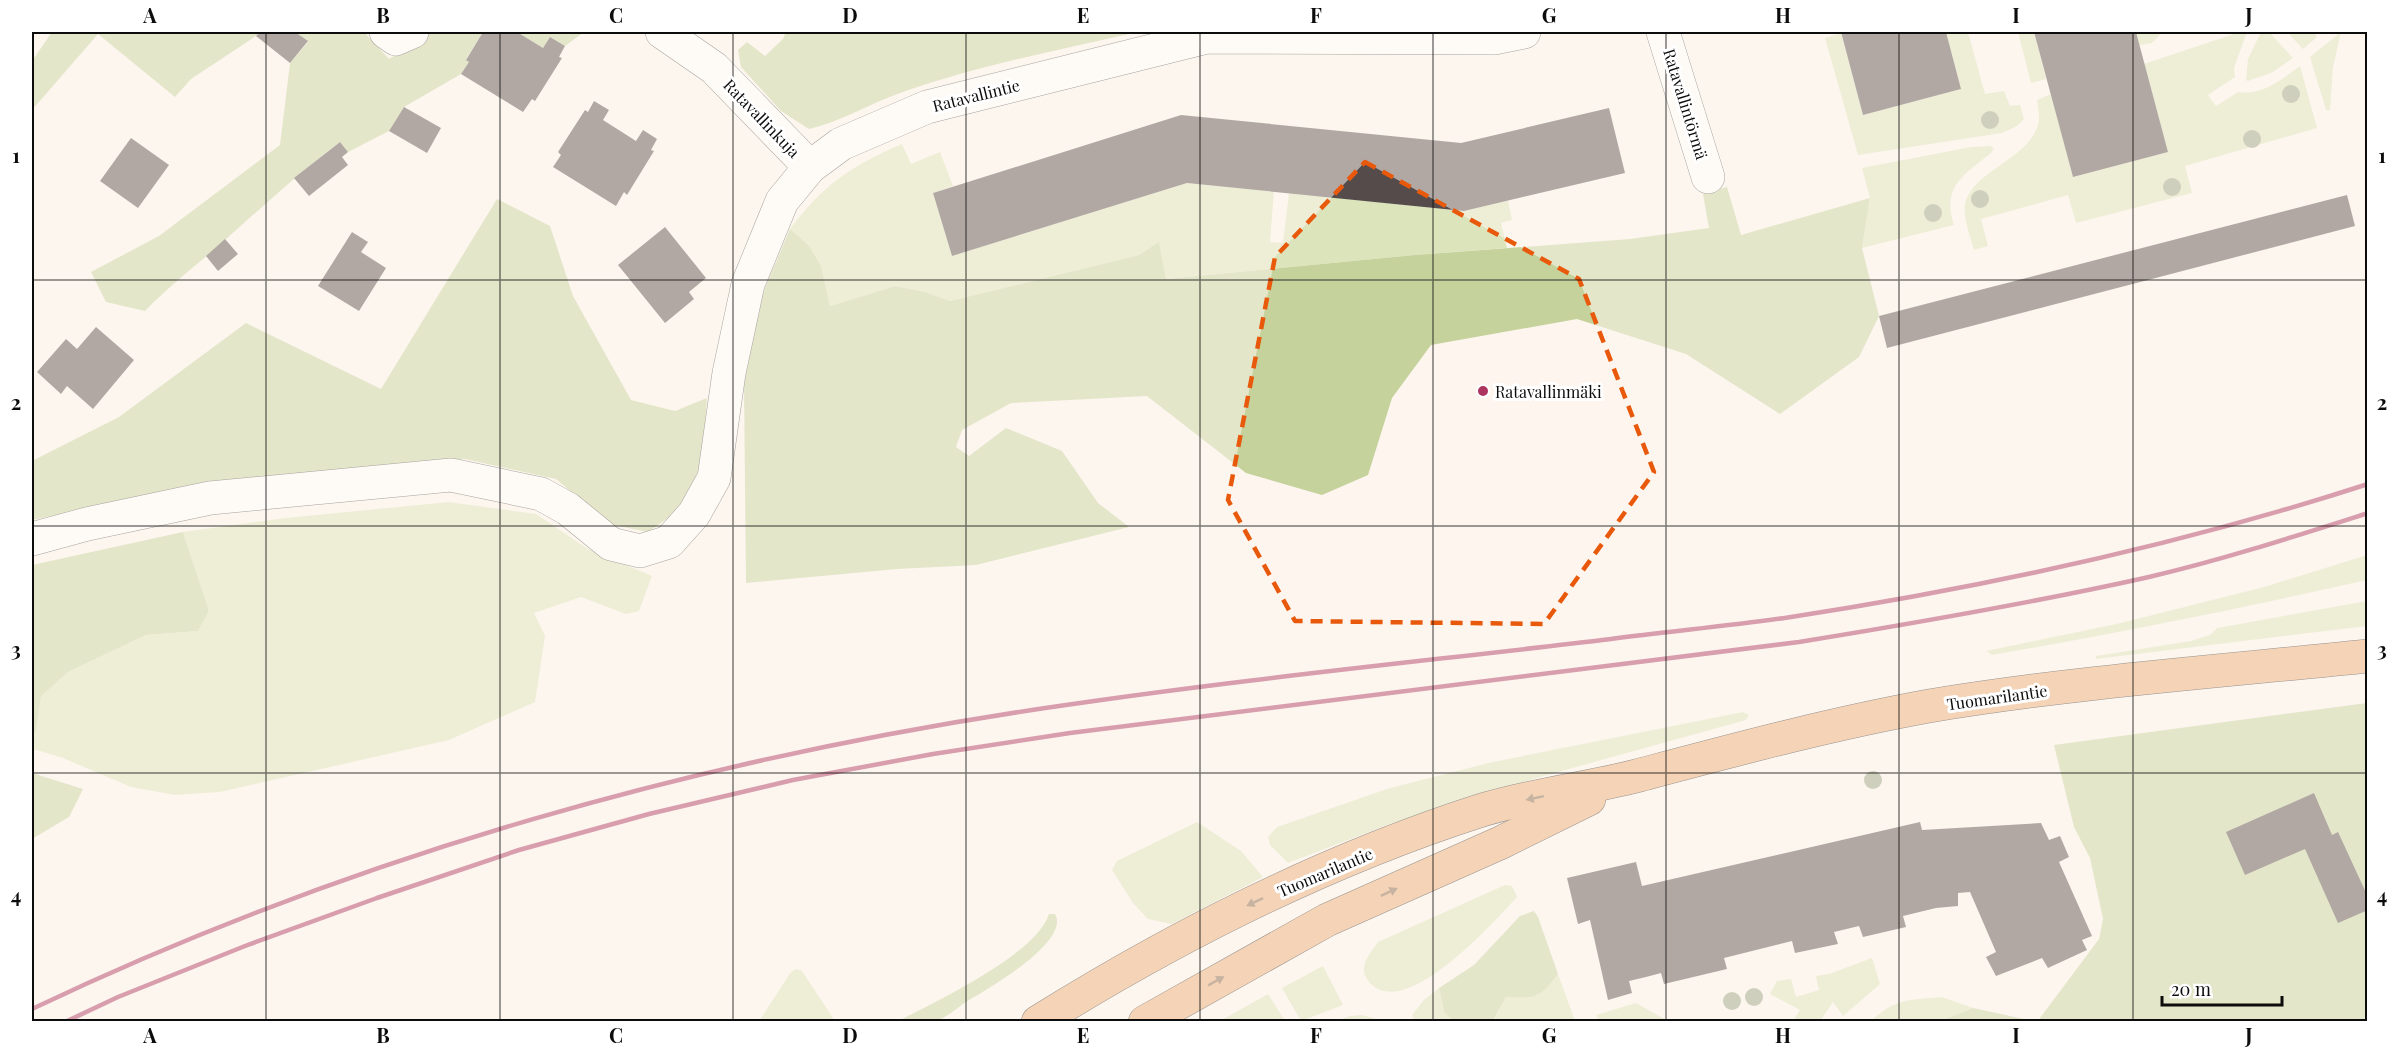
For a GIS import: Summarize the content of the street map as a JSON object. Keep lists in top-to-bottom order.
{
  "streets": {
    "main road": ["Tuomarilantie"],
    "street": ["Ratavallintie", "Ratavallintörmä", "Ratavallinkuja"]
  },
  "crossings": [
    ["Ratavallintie", "Ratavallinkuja"]
  ],
  "places": ["Ratavallinmäki"],
  "scale_bar": "20 m",
  "grid": {
    "columns": [
      "A",
      "B",
      "C",
      "D",
      "E",
      "F",
      "G",
      "H",
      "I",
      "J"
    ],
    "rows": [
      "1",
      "2",
      "3",
      "4"
    ]
  }
}
